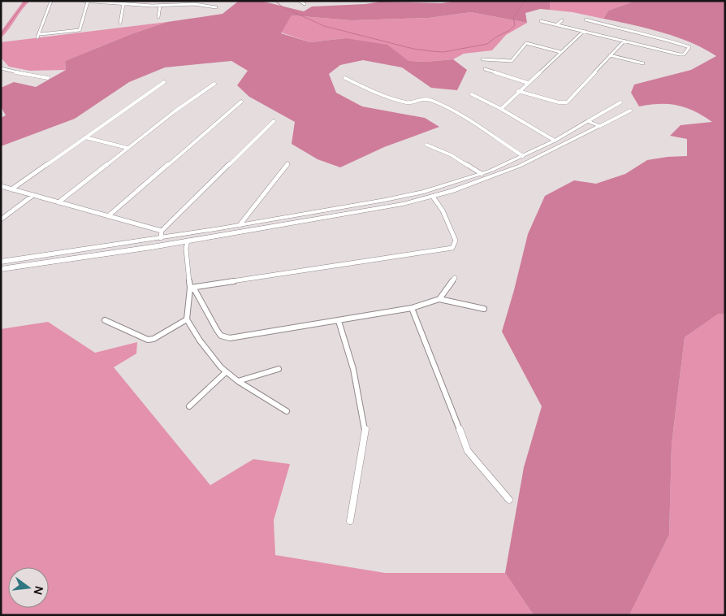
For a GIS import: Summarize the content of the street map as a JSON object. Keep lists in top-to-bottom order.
{
  "north": "right"
}
